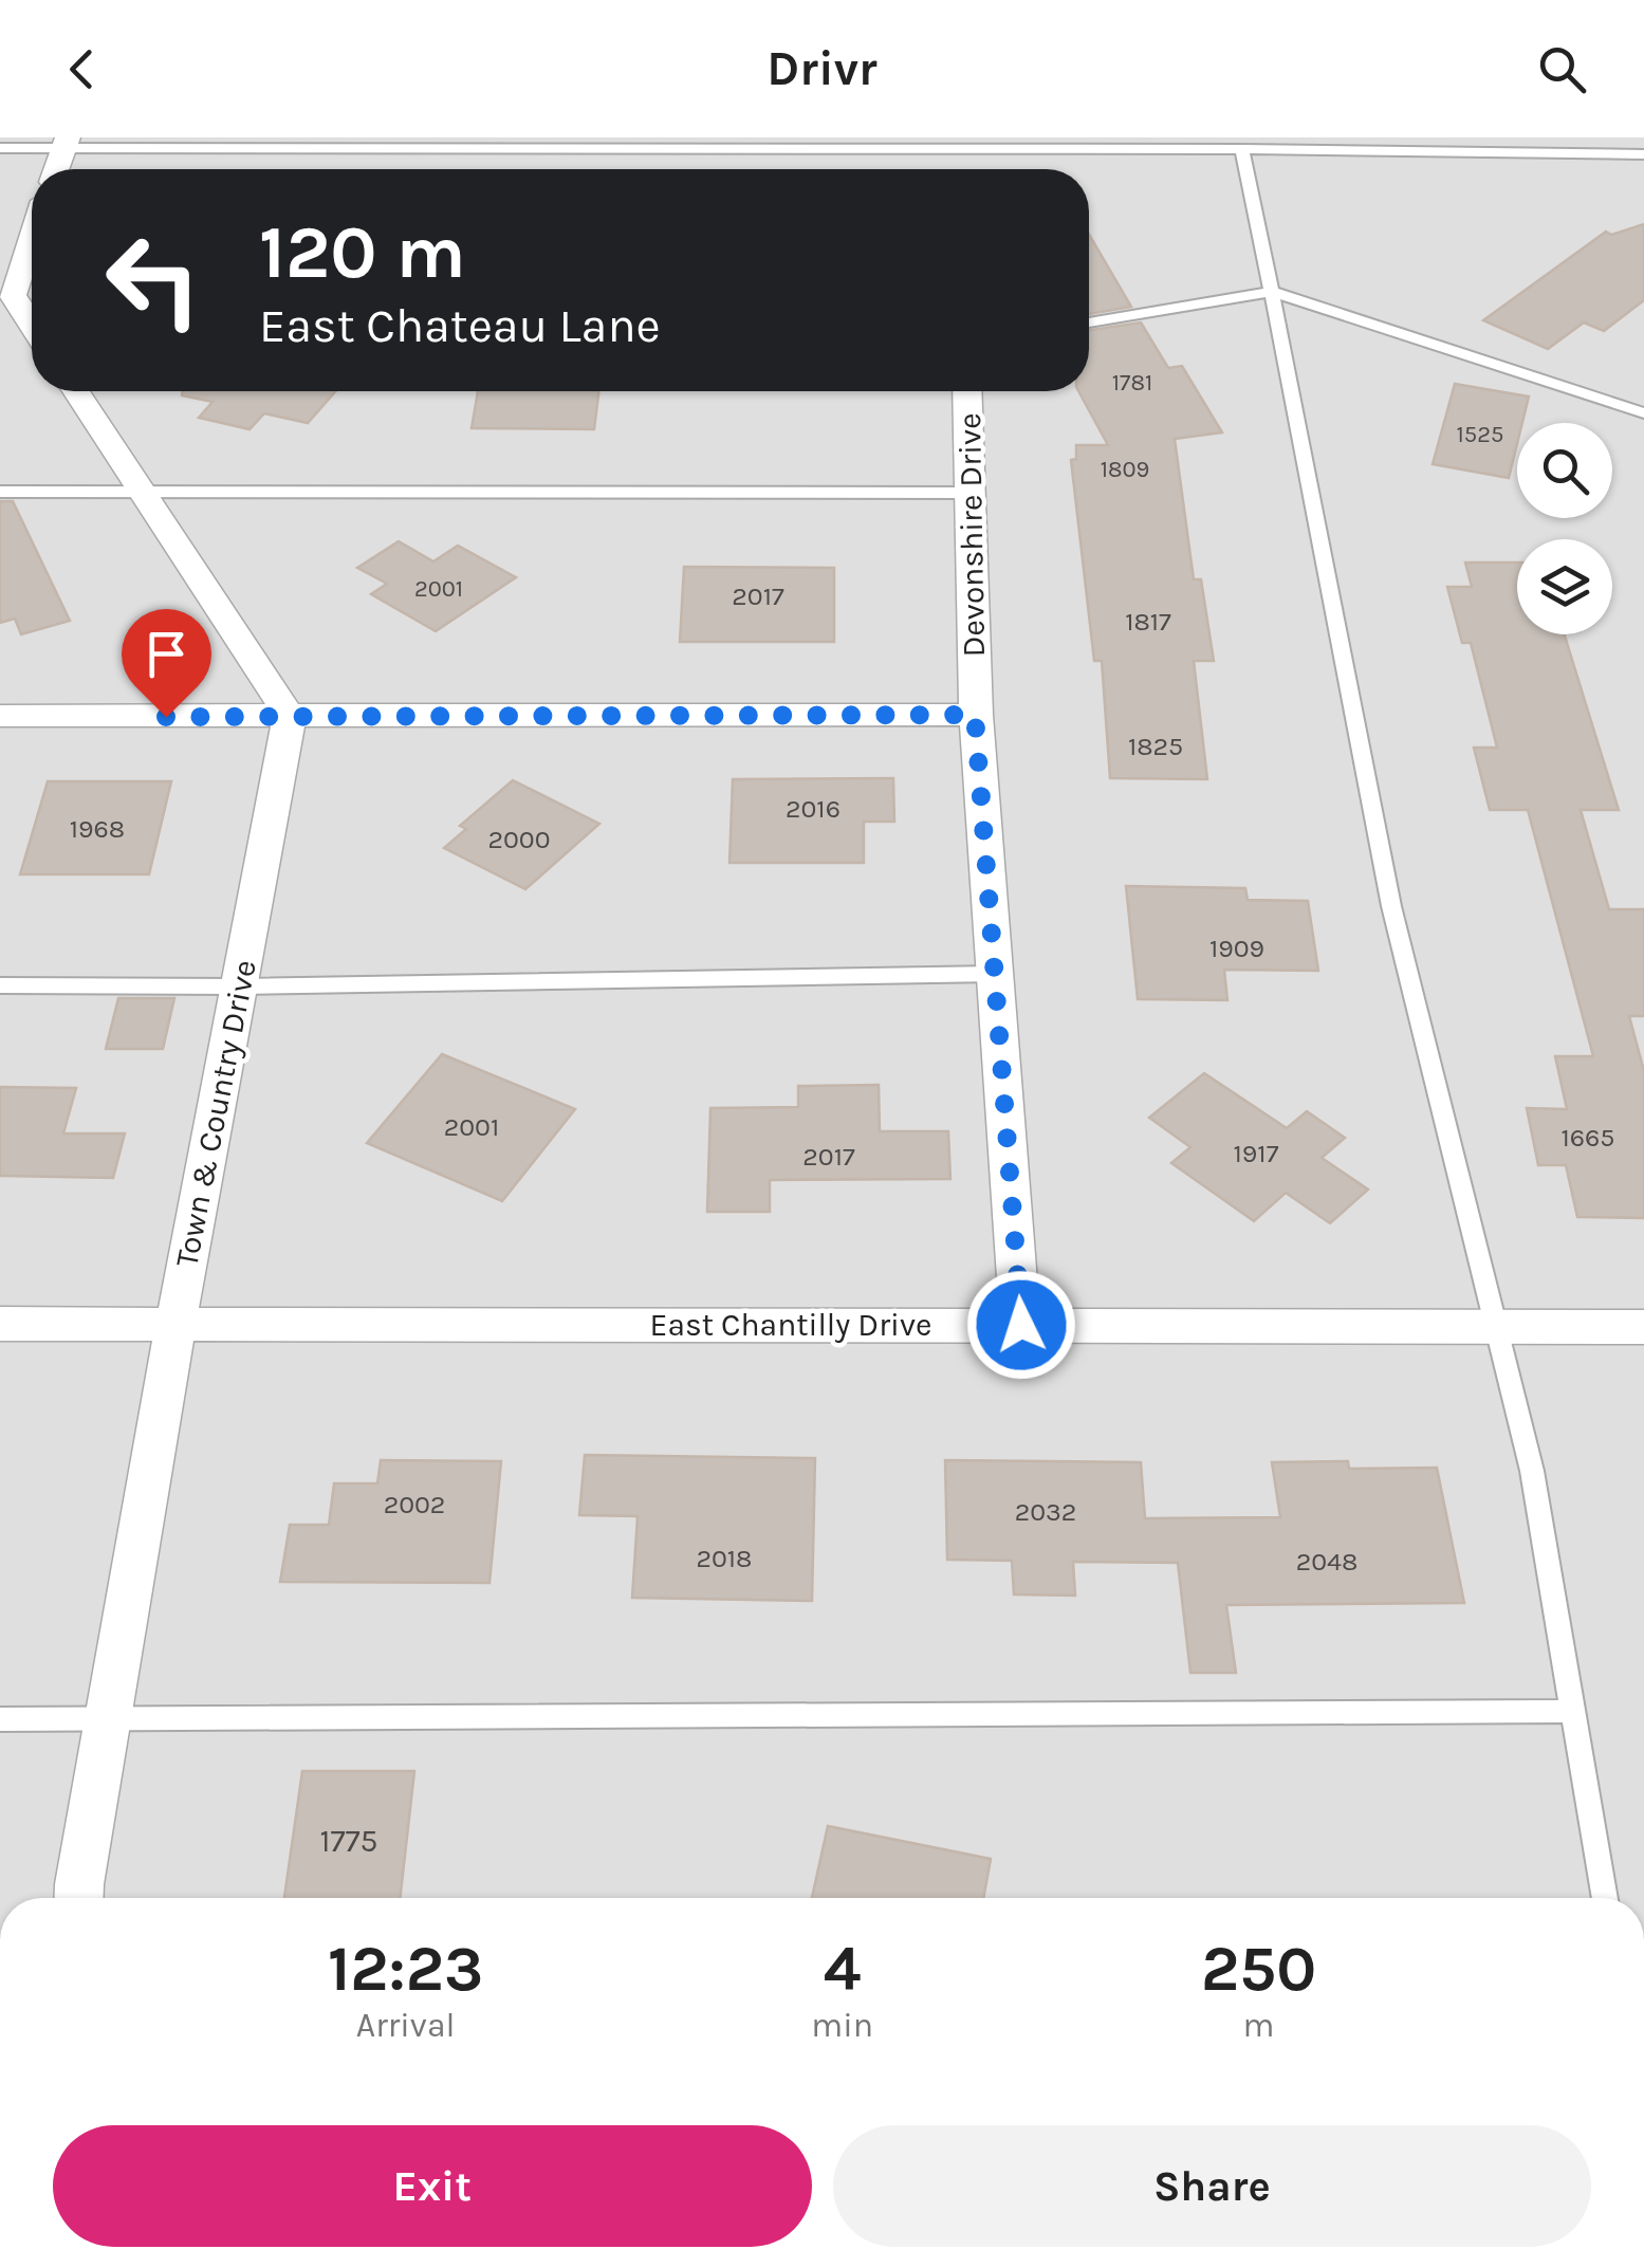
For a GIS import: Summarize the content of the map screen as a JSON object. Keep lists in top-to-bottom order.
{
  "streets": {
    "street": ["Devonshire Drive", "Town & Country Drive", "East Chantilly Drive"]
  },
  "crossings": [
    ["Devonshire Drive", "East Chantilly Drive"],
    ["Town & Country Drive", "East Chantilly Drive"]
  ],
  "house_numbers": [
    "1781",
    "1525",
    "1809",
    "2001",
    "2017",
    "1817",
    "1825",
    "2016",
    "1968",
    "2000",
    "1909",
    "2001",
    "1665",
    "1917",
    "2017",
    "2002",
    "2032",
    "2018",
    "2048",
    "1775"
  ],
  "page": {
    "header": "Drivr",
    "turn": ["120 m", "East Chateau Lane"],
    "eta": [
      "12:23",
      "Arrival",
      "4",
      "min",
      "250",
      "m"
    ],
    "buttons": ["Exit", "Share"]
  }
}
